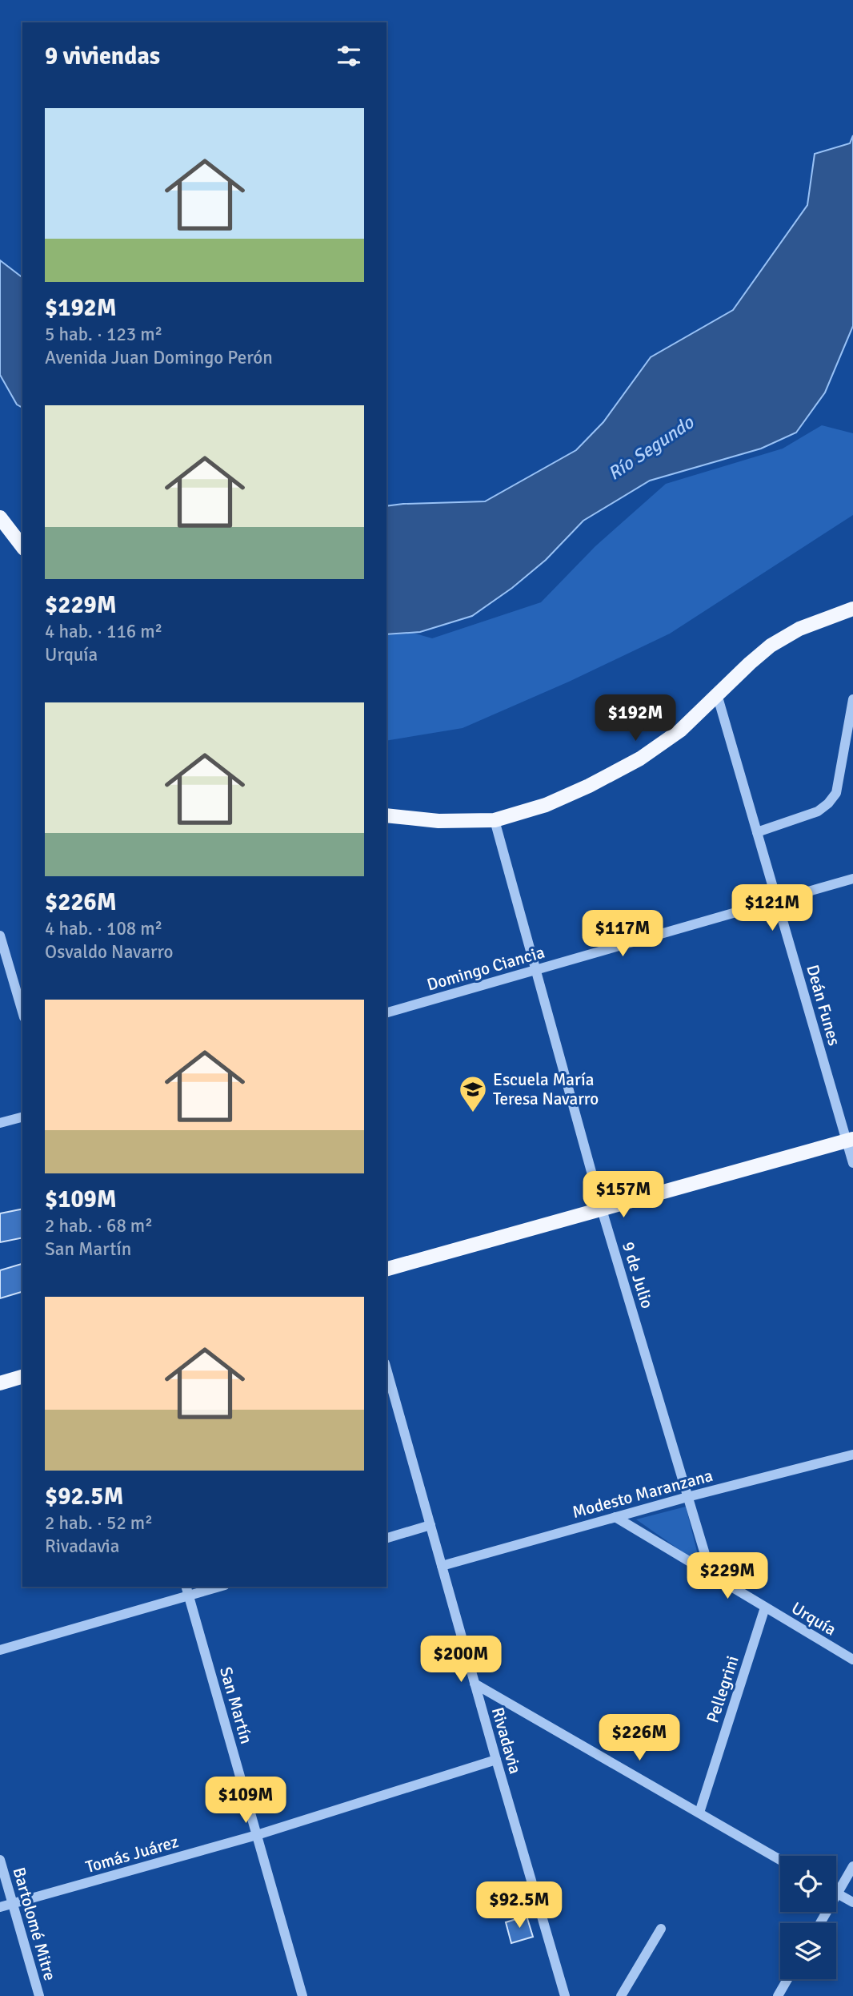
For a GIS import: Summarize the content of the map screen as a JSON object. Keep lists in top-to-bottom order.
{
  "streets": {
    "street": [
      "Domingo Ciancia",
      "Deán Funes",
      "9 de Julio",
      "Modesto Maranzana",
      "Urquía",
      "Pellegrini",
      "San Martín",
      "Rivadavia",
      "Tomás Juárez",
      "Bartolomé Mitre"
    ]
  },
  "crossings": [
    ["Domingo Ciancia", "Deán Funes"],
    ["Domingo Ciancia", "9 de Julio"],
    ["9 de Julio", "Modesto Maranzana"],
    ["9 de Julio", "Urquía"],
    ["Modesto Maranzana", "Urquía"],
    ["Modesto Maranzana", "Rivadavia"],
    ["Urquía", "Pellegrini"],
    ["San Martín", "Tomás Juárez"],
    ["Rivadavia", "Tomás Juárez"],
    ["Tomás Juárez", "Bartolomé Mitre"]
  ],
  "water": ["Río Segundo"],
  "places": {
    "school or university": ["Escuela María Teresa Navarro"]
  },
  "page": {
    "heading": "9 viviendas",
    "list": [
      {
        "name": "$192M",
        "note": "5 hab. · 123 m² · Avenida Juan Domingo Perón"
      },
      {
        "name": "$229M",
        "note": "4 hab. · 116 m² · Urquía"
      },
      {
        "name": "$226M",
        "note": "4 hab. · 108 m² · Osvaldo Navarro"
      },
      {
        "name": "$109M",
        "note": "2 hab. · 68 m² · San Martín"
      },
      {
        "name": "$92.5M",
        "note": "2 hab. · 52 m² · Rivadavia"
      }
    ],
    "price": [
      "$192M",
      "$121M",
      "$117M",
      "$157M",
      "$229M",
      "$200M",
      "$226M",
      "$109M",
      "$92.5M"
    ]
  }
}
